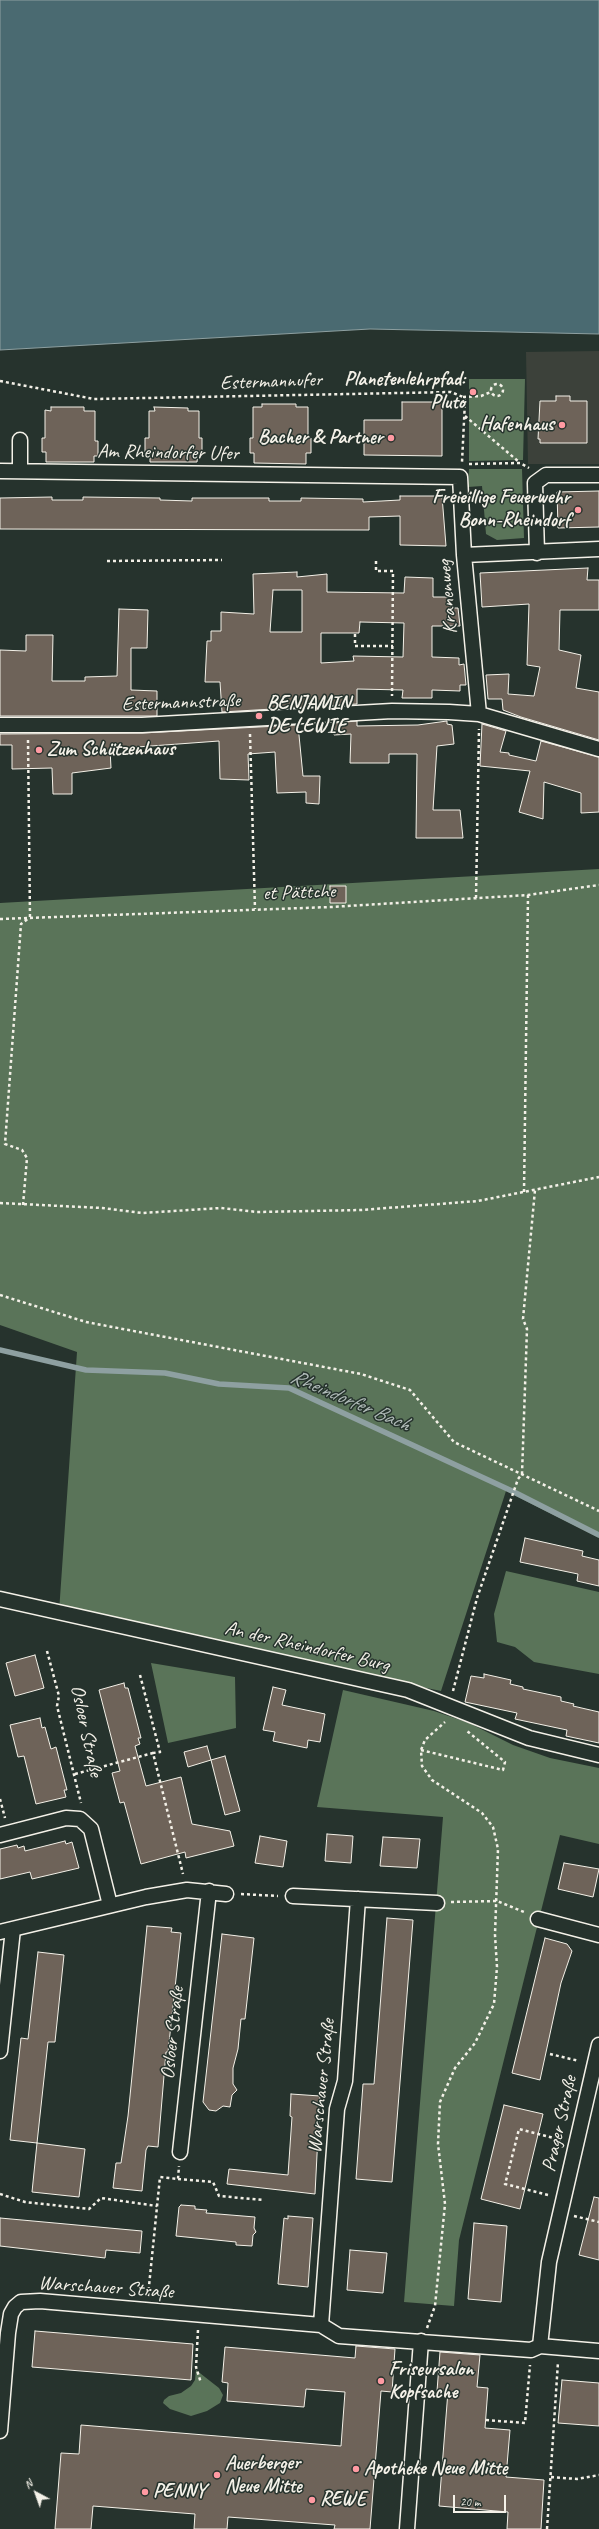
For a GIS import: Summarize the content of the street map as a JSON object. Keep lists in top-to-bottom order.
{
  "streets": {
    "street": [
      "Am Rheindorfer Ufer",
      "Kranenweg",
      "Estermannstraße",
      "An der Rheindorfer Burg",
      "Osloer Straße",
      "Warschauer Straße",
      "Prager Straße"
    ],
    "path": ["Estermannufer", "et Pättche"]
  },
  "crossings": [
    ["Am Rheindorfer Ufer", "Kranenweg"],
    ["Kranenweg", "Estermannstraße"]
  ],
  "water": ["Rheindorfer Bach"],
  "places": [
    "Planetenlehrpfad: Pluto",
    "Hafenhaus",
    "Bacher & Partner",
    "Freieillige Feuerwehr Bonn-Rheindorf",
    "BENJAMIN DE LEWIE",
    "Zum Schützenhaus",
    "Friseursalon Kopfsache",
    "Apotheke Neue Mitte",
    "Auerberger Neue Mitte",
    "PENNY",
    "REWE"
  ],
  "scale_bar": "20 m",
  "north": "top left"
}
